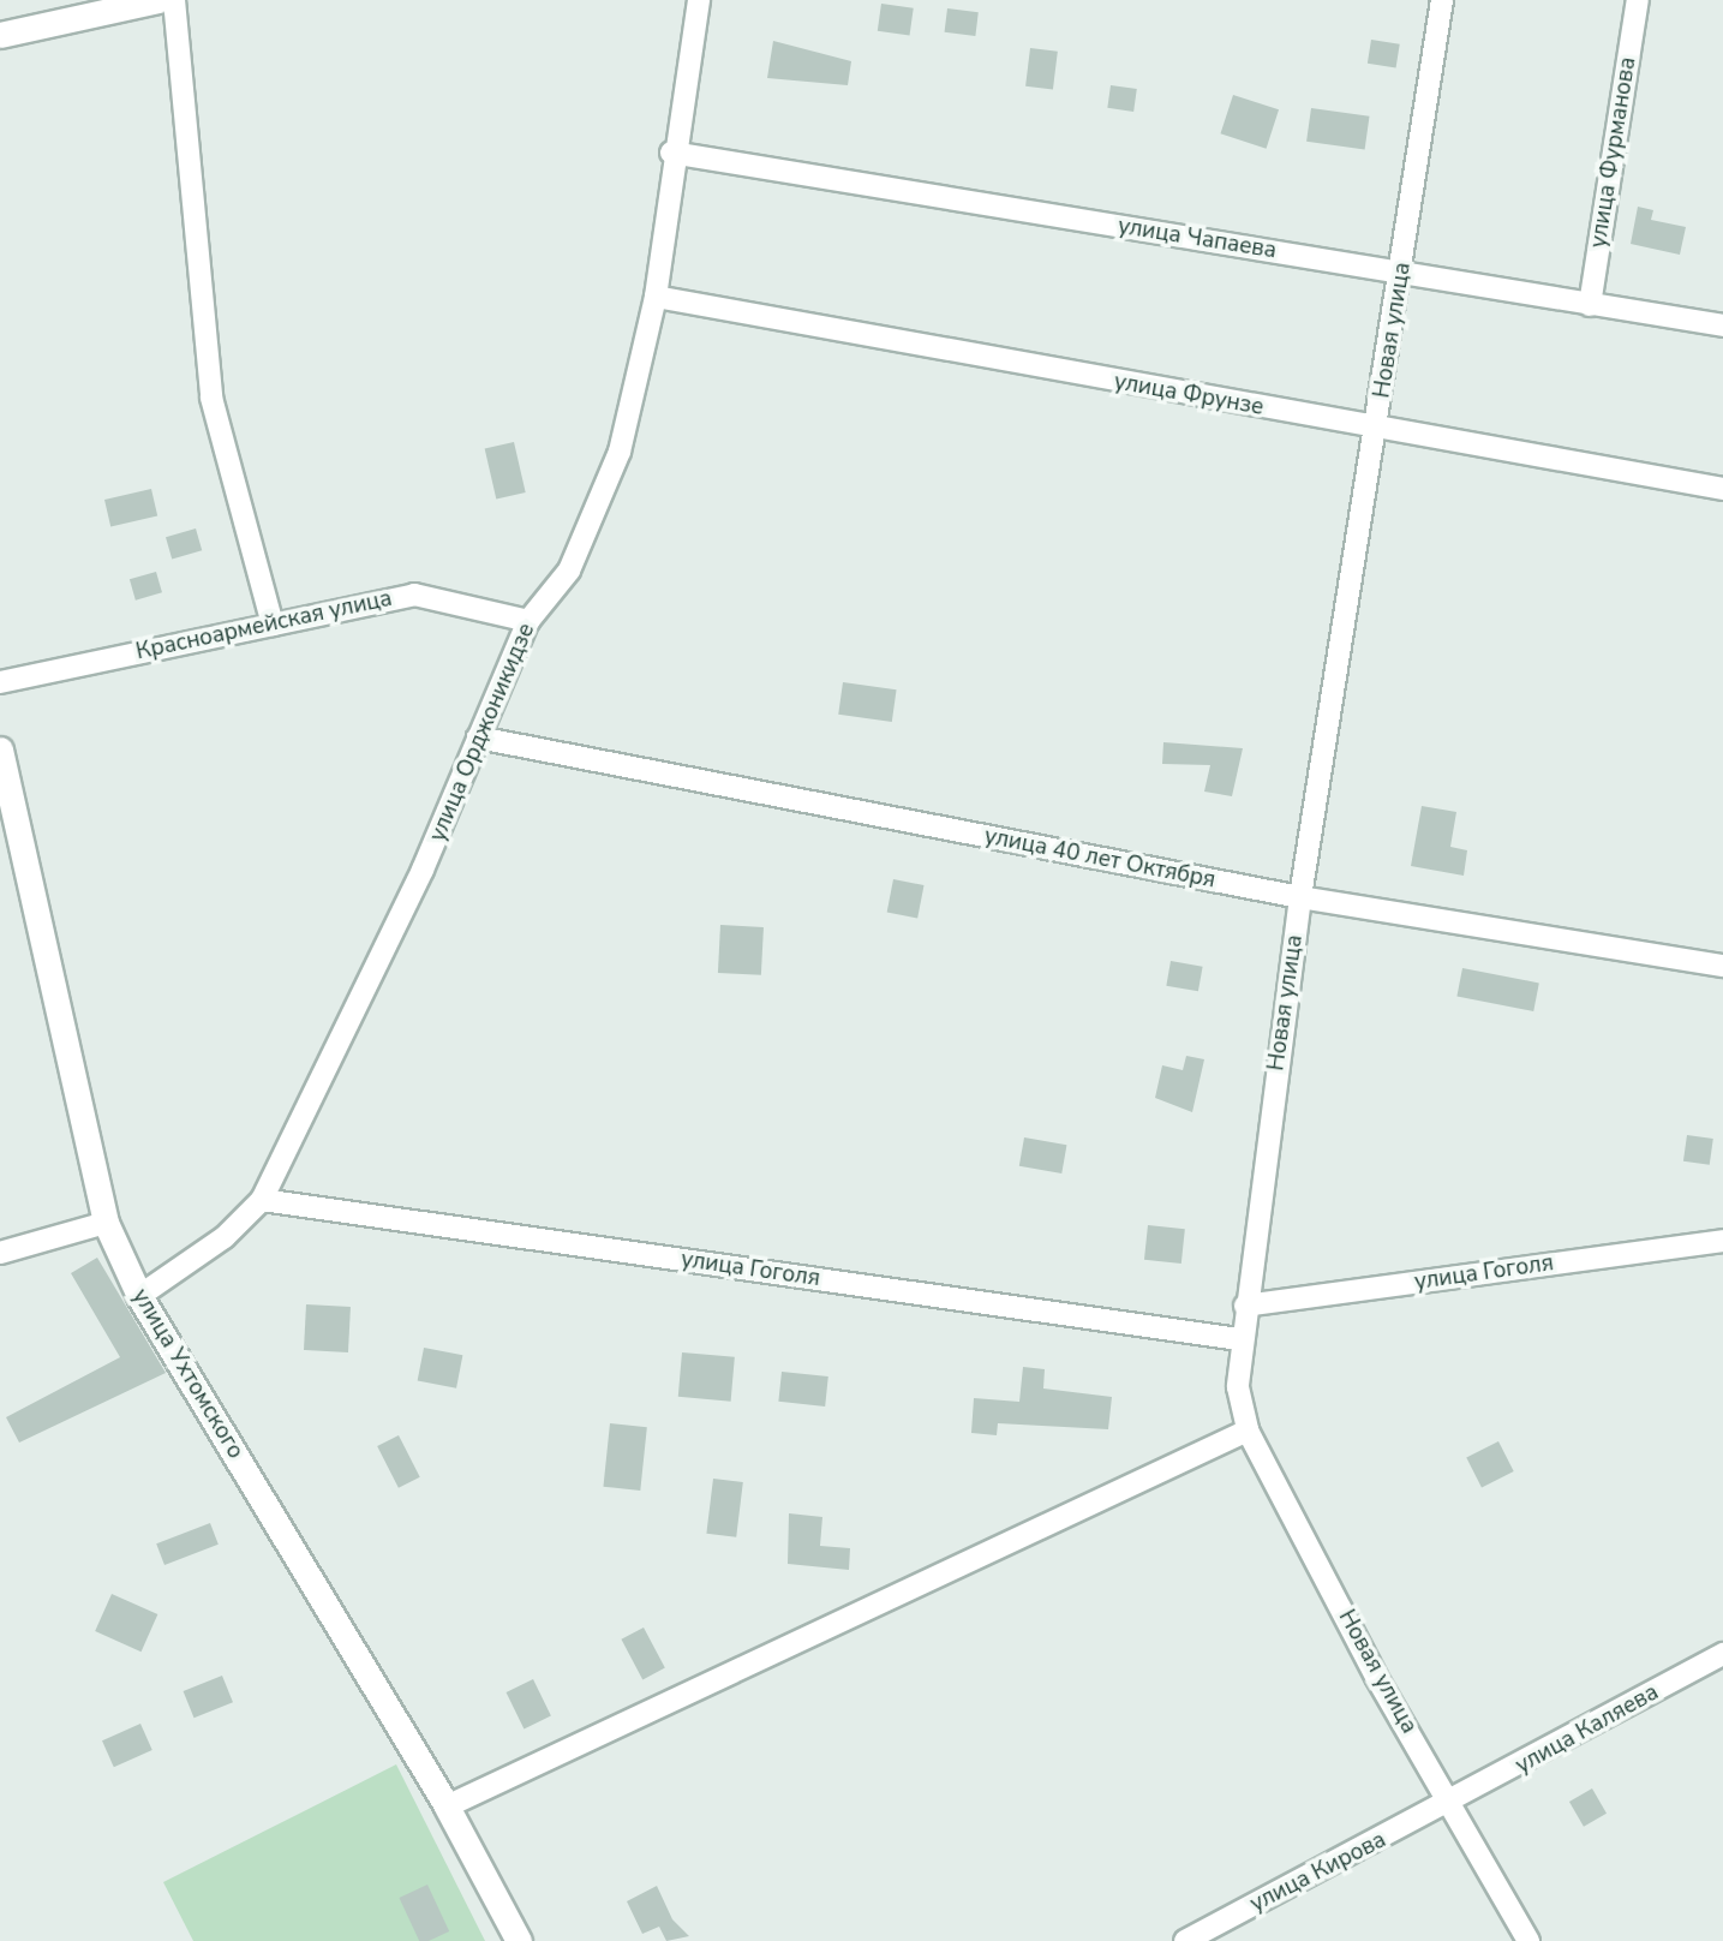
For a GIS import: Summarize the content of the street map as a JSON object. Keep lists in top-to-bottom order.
{
  "streets": {
    "main road": ["улица Ухтомского"],
    "street": [
      "улица Фурманова",
      "улица Чапаева",
      "Новая улица",
      "улица Фрунзе",
      "Красноармейская улица",
      "улица Орджоникидзе",
      "улица 40 лет Октября",
      "улица Гоголя",
      "улица Каляева",
      "улица Кирова"
    ]
  },
  "crossings": [
    ["улица Фурманова", "улица Чапаева"],
    ["улица Чапаева", "Новая улица"],
    ["улица Чапаева", "улица Орджоникидзе"],
    ["Новая улица", "улица Фрунзе"],
    ["Новая улица", "улица 40 лет Октября"],
    ["Новая улица", "улица Гоголя"],
    ["Новая улица", "улица Каляева"],
    ["Новая улица", "улица Кирова"],
    ["улица Фрунзе", "улица Орджоникидзе"],
    ["Красноармейская улица", "улица Орджоникидзе"],
    ["улица Орджоникидзе", "улица 40 лет Октября"],
    ["улица Орджоникидзе", "улица Гоголя"],
    ["улица Орджоникидзе", "улица Ухтомского"],
    ["улица Каляева", "улица Кирова"]
  ]
}
